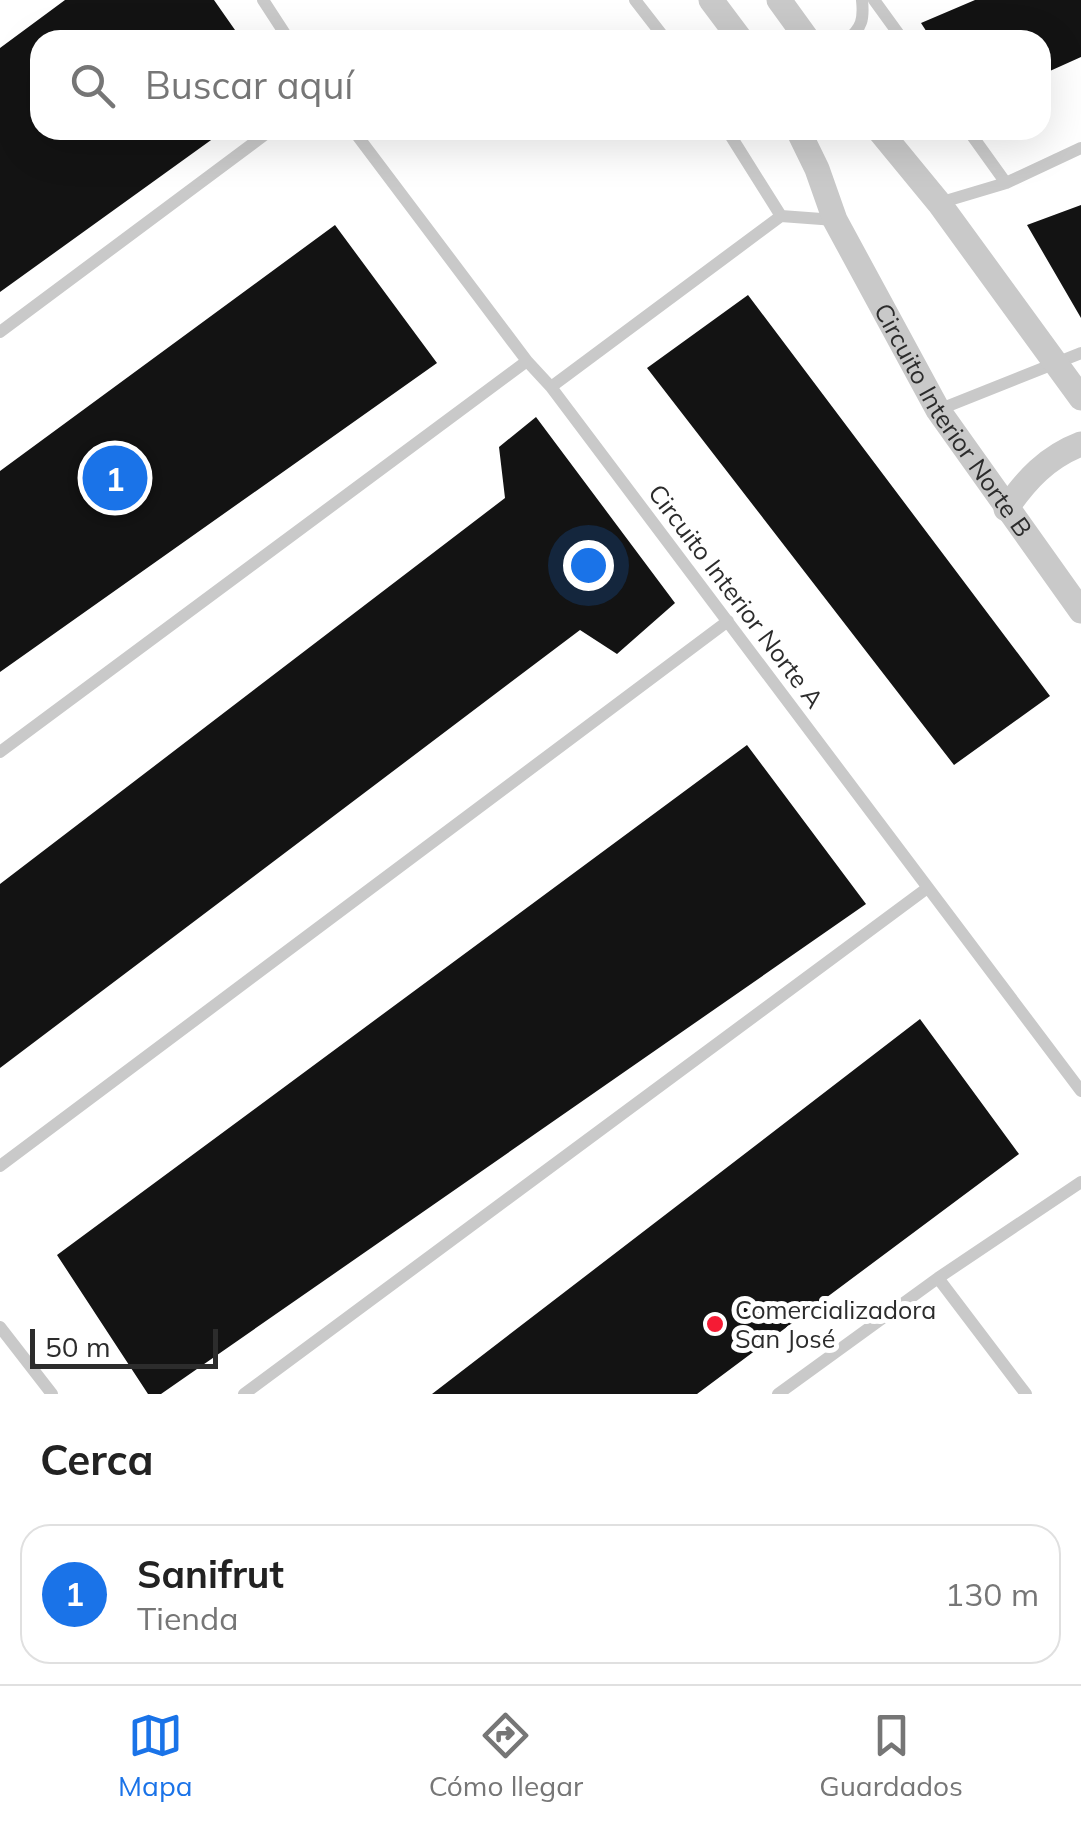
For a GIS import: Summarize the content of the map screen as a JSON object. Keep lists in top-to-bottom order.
{
  "streets": {
    "street": ["Circuito Interior Norte B"],
    "lane": ["Circuito Interior Norte A"]
  },
  "places": ["Comercializadora San José"],
  "scale_bar": "50 m",
  "page": {
    "search": "Buscar aquí",
    "pins": "1",
    "scale": "50 m",
    "heading": "Cerca",
    "list": [
      {
        "mark": "1",
        "name": "Sanifrut",
        "note": "Tienda",
        "value": "130 m"
      }
    ],
    "nav": ["Mapa", "Cómo llegar", "Guardados"]
  }
}
